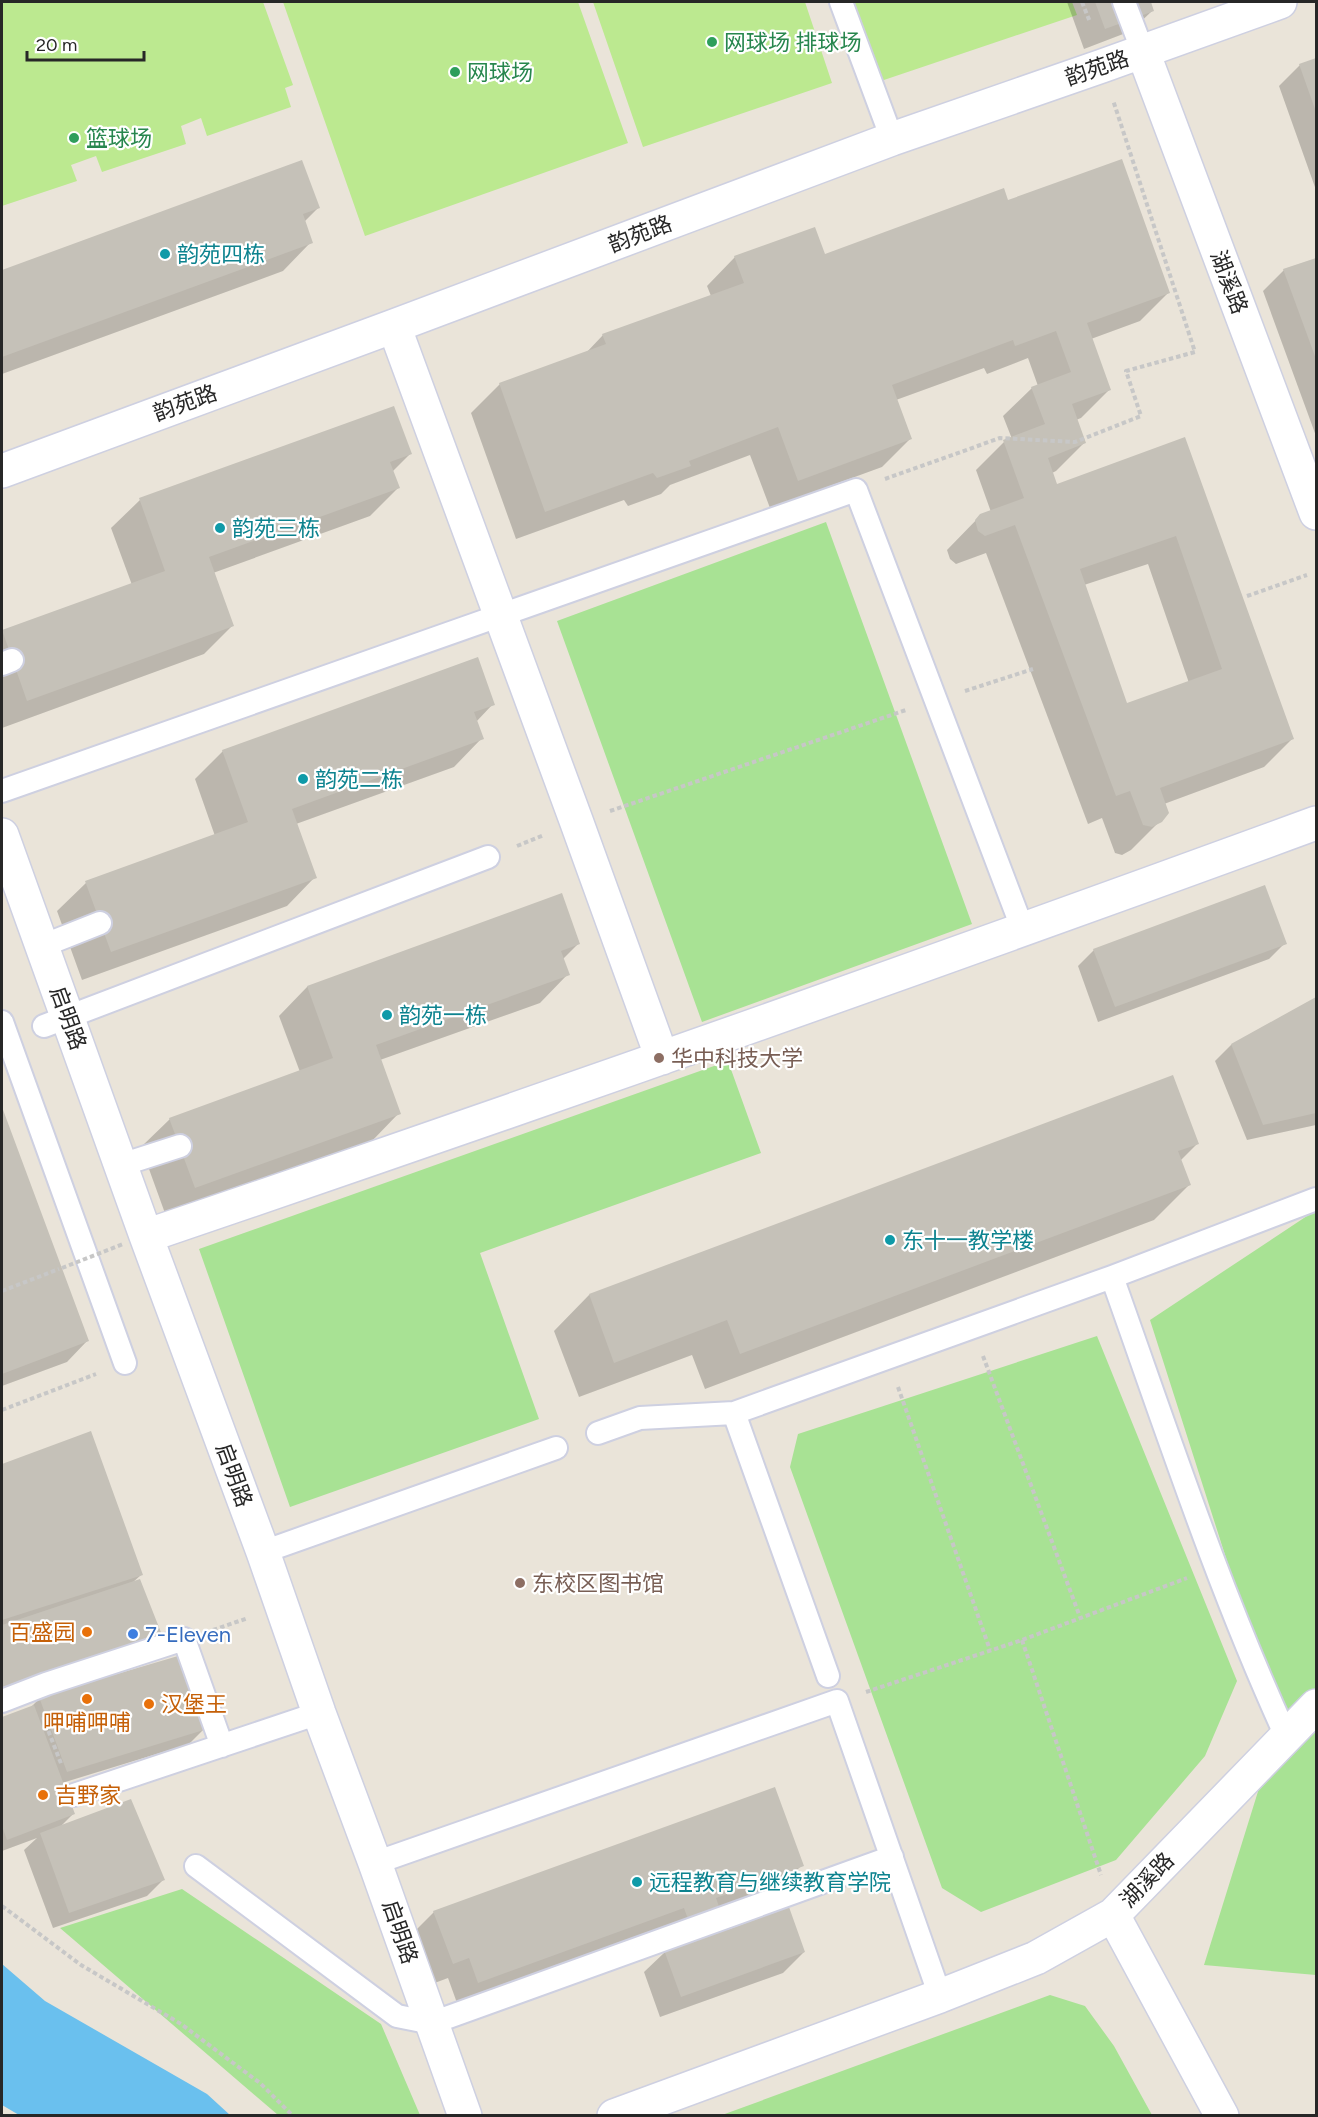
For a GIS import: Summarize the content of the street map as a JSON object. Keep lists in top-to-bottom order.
{
  "streets": {
    "street": ["韵苑路", "湖溪路", "启明路"]
  },
  "crossings": [
    ["韵苑路", "湖溪路"]
  ],
  "places": [
    "网球场 排球场",
    "网球场",
    "篮球场",
    "韵苑四栋",
    "韵苑三栋",
    "韵苑二栋",
    "韵苑一栋",
    "华中科技大学",
    "东十一教学楼",
    "东校区图书馆",
    "百盛园",
    "7-Eleven",
    "呷哺呷哺",
    "汉堡王",
    "吉野家",
    "远程教育与继续教育学院"
  ],
  "scale_bar": "20 m"
}
